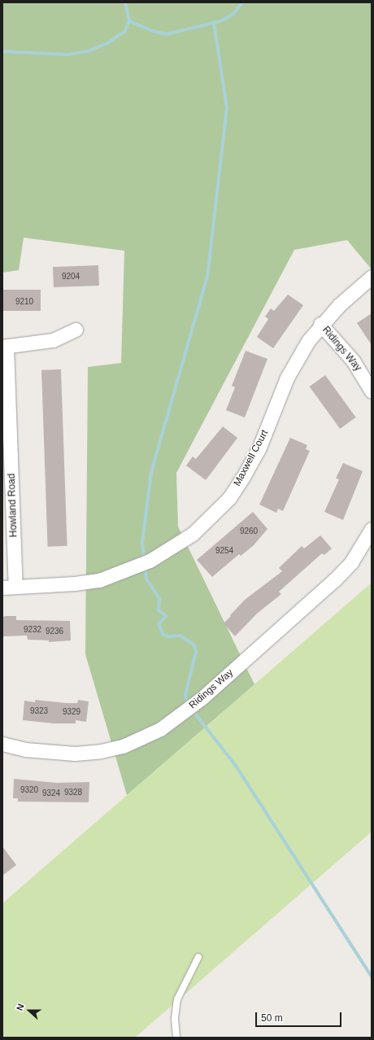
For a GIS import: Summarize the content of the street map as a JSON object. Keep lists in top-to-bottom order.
{
  "streets": {
    "street": ["Ridings Way", "Maxwell Court", "Howland Road"]
  },
  "crossings": [
    ["Ridings Way", "Maxwell Court"],
    ["Maxwell Court", "Howland Road"]
  ],
  "house_numbers": [
    "9204",
    "9210",
    "9260",
    "9254",
    "9232",
    "9236",
    "9323",
    "9329",
    "9320",
    "9328",
    "9324"
  ],
  "scale_bar": "50 m",
  "north": "left"
}
